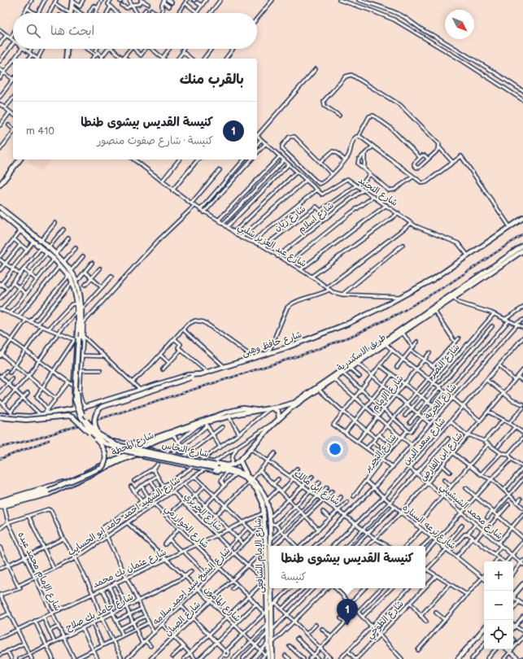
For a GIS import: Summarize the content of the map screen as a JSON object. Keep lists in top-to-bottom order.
{
  "streets": {
    "main road": [
      "شارع حافظ وهبى",
      "طريق الاسكندرية",
      "شارع المحطة",
      "شارع النحاس",
      "شارع الإمام الشافعى"
    ],
    "street": [
      "شارع التجنيد",
      "شارع اسلام",
      "شارع زيان",
      "شارع عبد العزيز شلبي",
      "شارع النصر",
      "شارع الإمام",
      "شارع الحرية",
      "شارع سعد الدين",
      "شارع التحرير",
      "شارع ابن الفارض",
      "شارع ابن مالك",
      "شارع محمد الشيشيني",
      "شارع الحريري",
      "شارع الشهيد احمد حامد ابو الحسايب",
      "شارع الخوارزمي",
      "شارع ترعه السناره",
      "شارع عثمان بك محمد",
      "شارع الإمام محمد عبده",
      "شارع الشيخ سيد احمد سلامه",
      "شارع المأمون",
      "شارع حامد بك صلاح",
      "شارع الصبان",
      "شارع الطوخي"
    ]
  },
  "crossings": [
    ["شارع التجنيد", "شارع اسلام"],
    ["شارع التجنيد", "شارع زيان"],
    ["شارع التجنيد", "شارع حافظ وهبى"],
    ["شارع اسلام", "شارع عبد العزيز شلبي"],
    ["شارع زيان", "شارع عبد العزيز شلبي"],
    ["طريق الاسكندرية", "شارع المحطة"],
    ["طريق الاسكندرية", "شارع ابن مالك"],
    ["شارع الحرية", "شارع ابن مالك"],
    ["شارع الحرية", "شارع ترعه السناره"],
    ["شارع سعد الدين", "شارع ابن مالك"],
    ["شارع سعد الدين", "شارع محمد الشيشيني"],
    ["شارع سعد الدين", "شارع ترعه السناره"],
    ["شارع المحطة", "شارع النحاس"],
    ["شارع المحطة", "شارع الإمام الشافعى"],
    ["شارع المحطة", "شارع الإمام محمد عبده"],
    ["شارع النحاس", "شارع الإمام الشافعى"],
    ["شارع التحرير", "شارع ترعه السناره"],
    ["شارع ابن الفارض", "شارع ابن مالك"],
    ["شارع ابن الفارض", "شارع محمد الشيشيني"],
    ["شارع ابن الفارض", "شارع ترعه السناره"],
    ["شارع الحريري", "شارع الشهيد احمد حامد ابو الحسايب"],
    ["شارع الحريري", "شارع الإمام الشافعى"],
    ["شارع الحريري", "شارع عثمان بك محمد"],
    ["شارع الحريري", "شارع الشيخ سيد احمد سلامه"],
    ["شارع الحريري", "شارع الصبان"],
    ["شارع الشهيد احمد حامد ابو الحسايب", "شارع الخوارزمي"],
    ["شارع الشهيد احمد حامد ابو الحسايب", "شارع الإمام الشافعى"],
    ["شارع الشهيد احمد حامد ابو الحسايب", "شارع الإمام محمد عبده"],
    ["شارع الشهيد احمد حامد ابو الحسايب", "شارع المأمون"],
    ["شارع الخوارزمي", "شارع الإمام الشافعى"],
    ["شارع الخوارزمي", "شارع عثمان بك محمد"],
    ["شارع الخوارزمي", "شارع الشيخ سيد احمد سلامه"],
    ["شارع الخوارزمي", "شارع الصبان"],
    ["شارع الإمام الشافعى", "شارع عثمان بك محمد"],
    ["شارع الإمام الشافعى", "شارع الشيخ سيد احمد سلامه"],
    ["شارع الإمام الشافعى", "شارع الصبان"],
    ["شارع عثمان بك محمد", "شارع الإمام محمد عبده"],
    ["شارع عثمان بك محمد", "شارع المأمون"],
    ["شارع الإمام محمد عبده", "شارع حامد بك صلاح"],
    ["شارع الشيخ سيد احمد سلامه", "شارع المأمون"],
    ["شارع المأمون", "شارع حامد بك صلاح"],
    ["شارع المأمون", "شارع الصبان"]
  ],
  "north": "bottom right",
  "page": {
    "search": "ابحث هنا",
    "heading": "بالقرب منك",
    "list": [
      {
        "mark": "1",
        "name": "كنيسة القديس بيشوى طنطا",
        "note": "كنيسة · شارع صفوت منصور",
        "value": "410 m"
      }
    ],
    "popup": ["كنيسة القديس بيشوى طنطا", "كنيسة"],
    "map_buttons": ["+", "−"],
    "pins": "1"
  }
}
